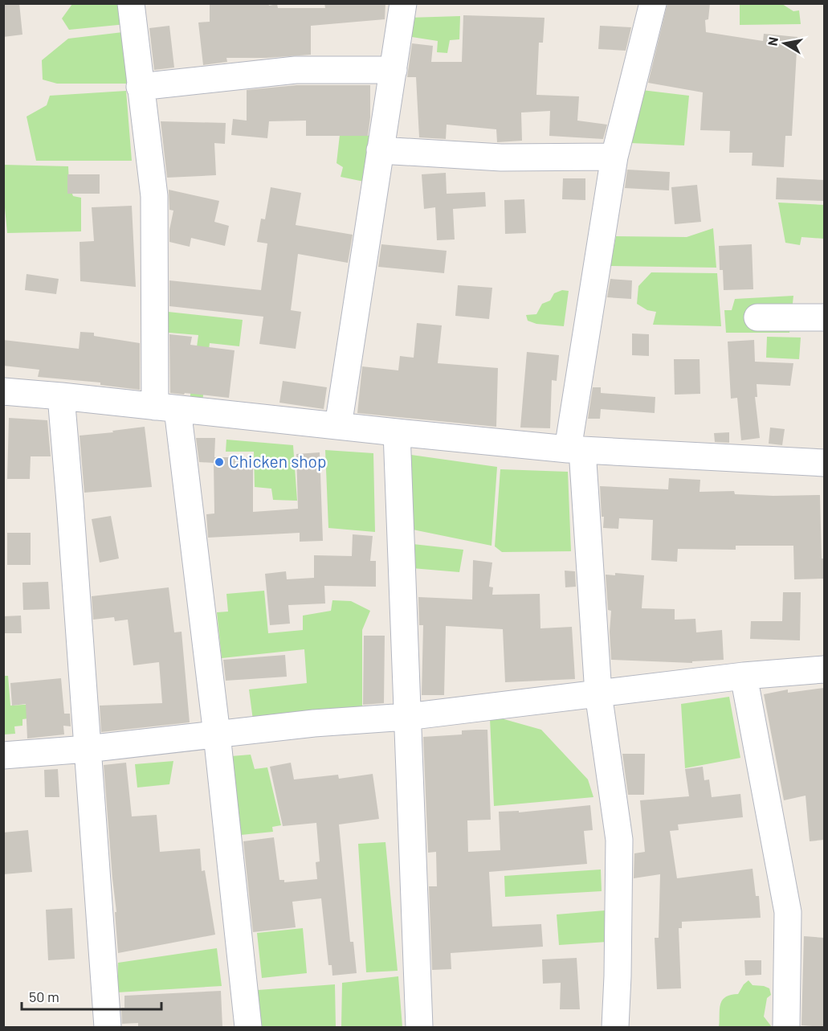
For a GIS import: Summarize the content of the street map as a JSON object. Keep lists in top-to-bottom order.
{
  "places": ["Chicken shop"],
  "scale_bar": "50 m",
  "north": "left"
}
